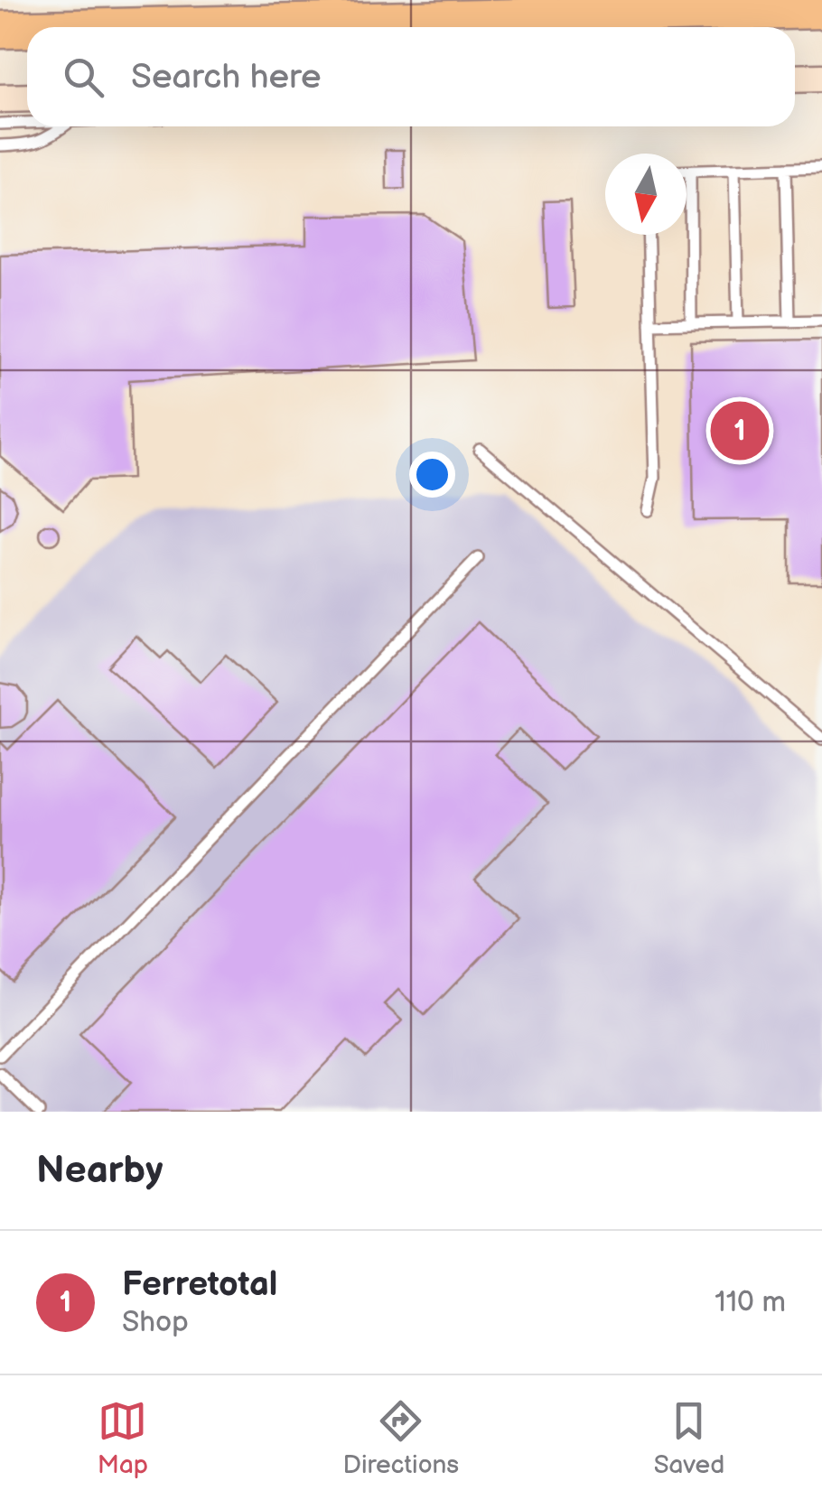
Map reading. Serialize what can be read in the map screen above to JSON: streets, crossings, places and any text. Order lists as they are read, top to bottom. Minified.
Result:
{"north":"bottom","page":{"search":"Search here","pins":"1","heading":"Nearby","list":[{"mark":"1","name":"Ferretotal","note":"Shop","value":"110 m"}],"nav":["Map","Directions","Saved"]}}
